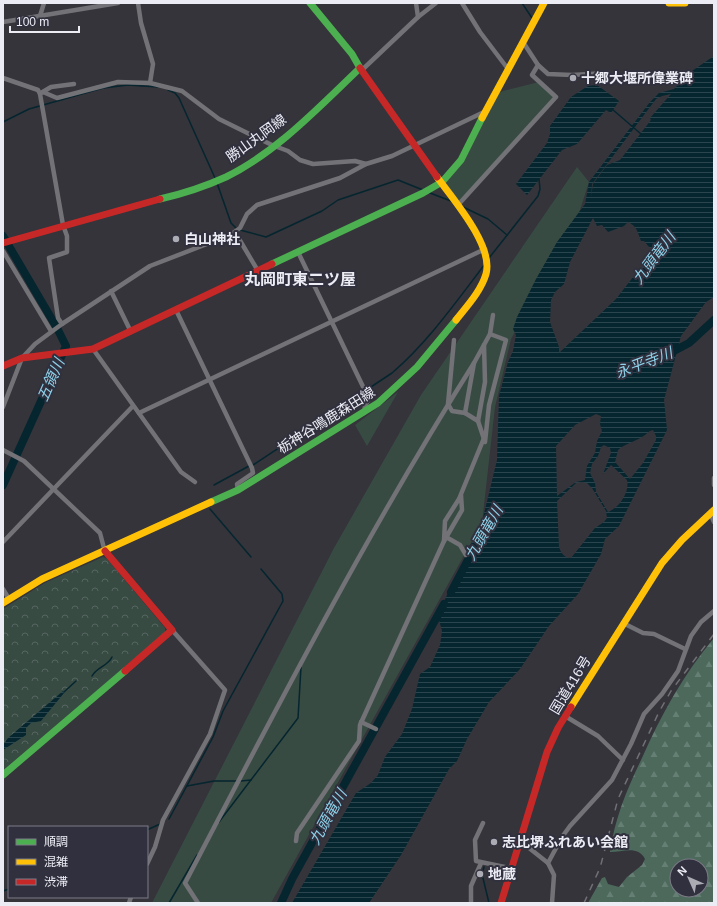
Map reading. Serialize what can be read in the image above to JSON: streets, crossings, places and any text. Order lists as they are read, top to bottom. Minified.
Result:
{"streets":{"main road":["勝山丸岡線","栃神谷鳴鹿森田線","国道416号"]},"crossings":[["勝山丸岡線","栃神谷鳴鹿森田線"]],"districts":["丸岡町東二ツ屋"],"water":["九頭竜川","永平寺川","五領川"],"places":["十郷大堰所偉業碑","白山神社","志比堺ふれあい会館","地蔵"],"legend":["順調","混雑","渋滞"],"scale_bar":"100 m","north":"top left"}
